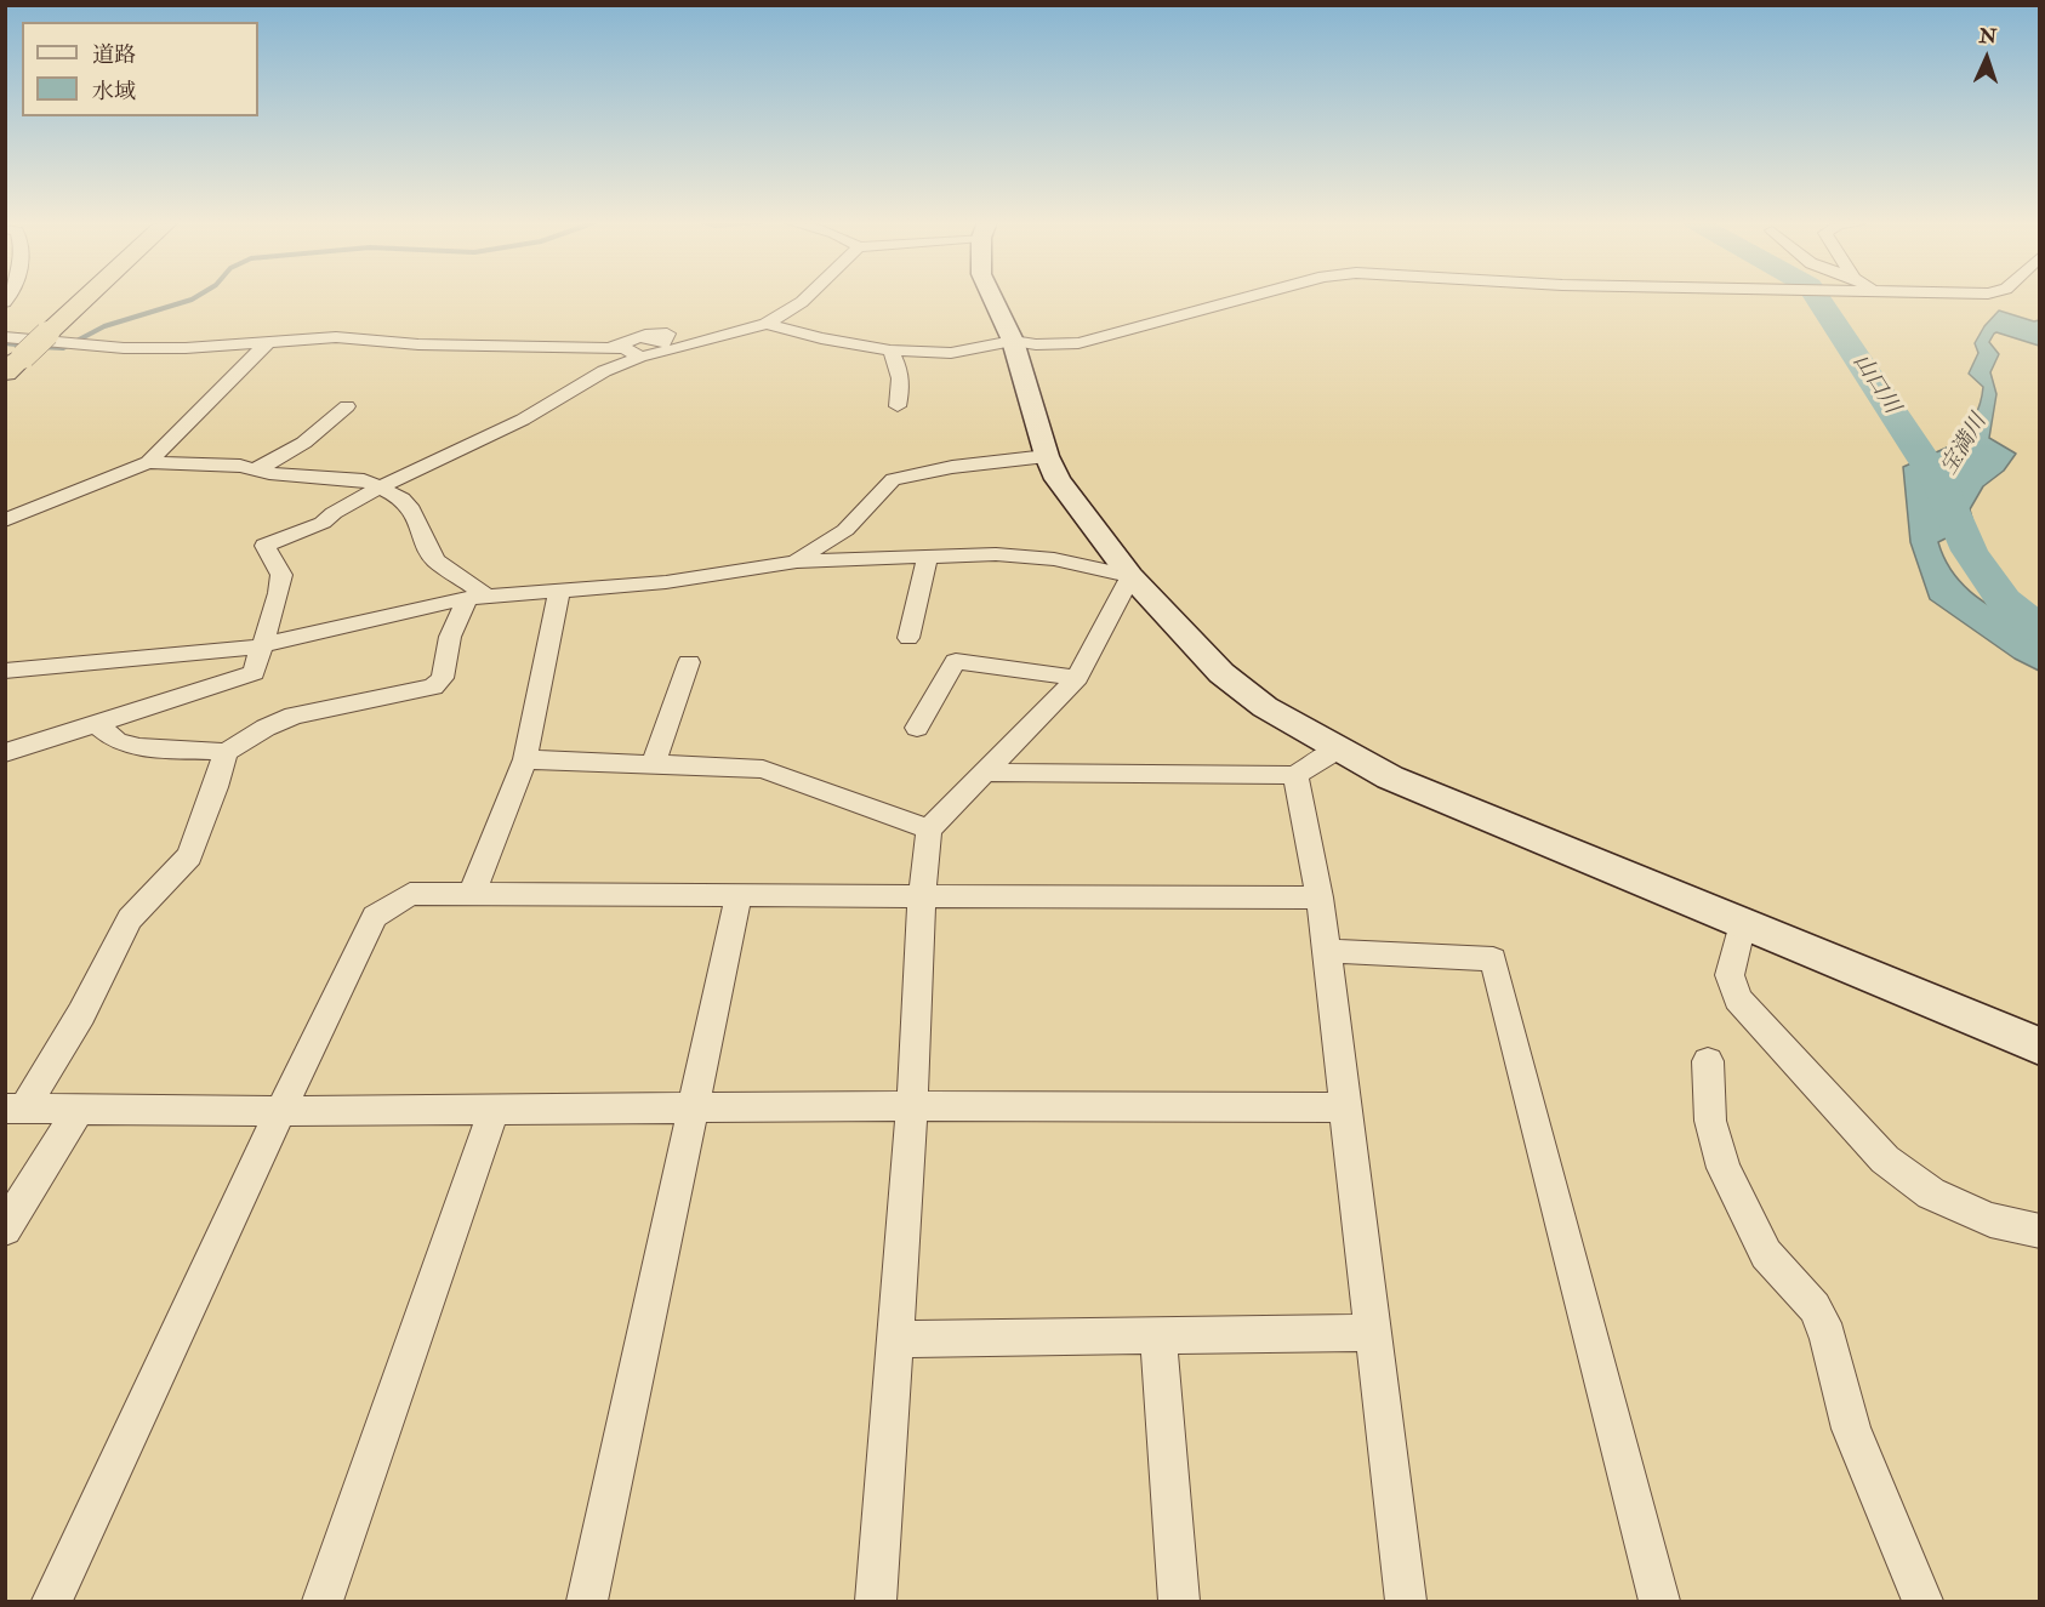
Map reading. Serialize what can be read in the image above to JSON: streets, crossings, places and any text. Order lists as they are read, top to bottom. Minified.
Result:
{"water":["山口川","宝満川"],"legend":["道路","水域"],"north":"top"}
